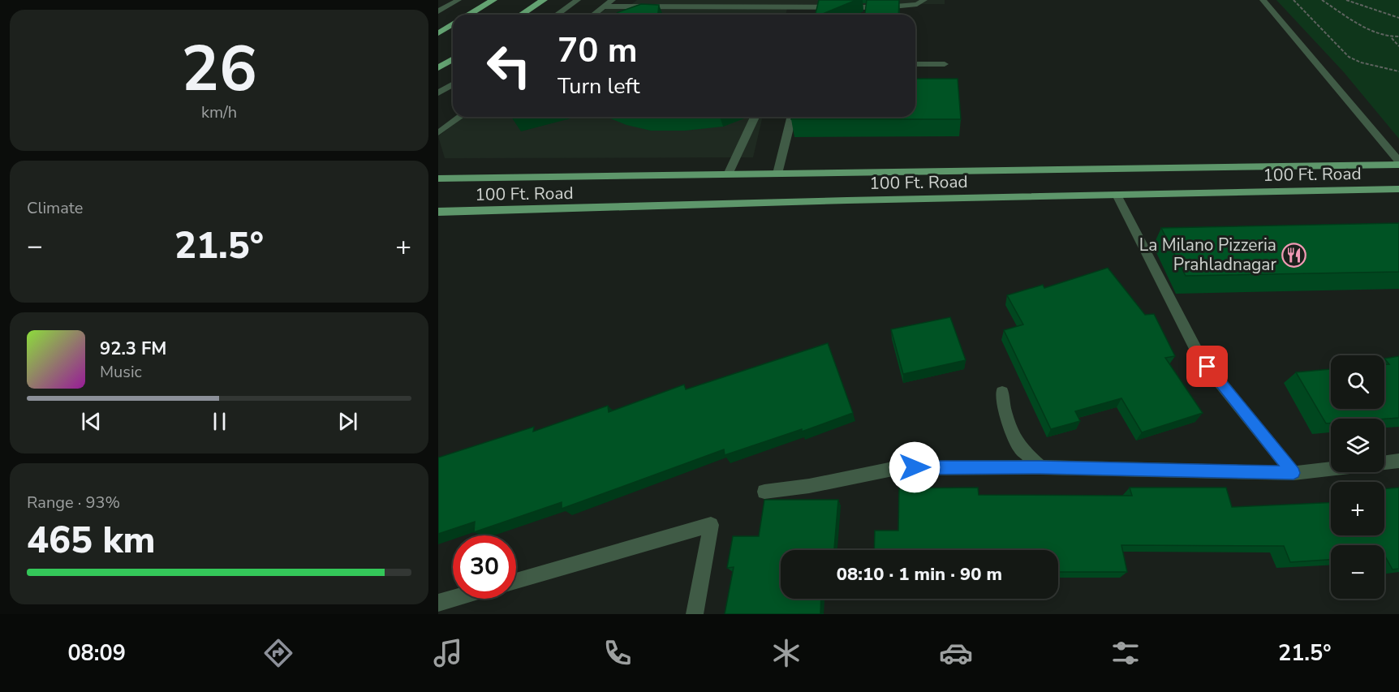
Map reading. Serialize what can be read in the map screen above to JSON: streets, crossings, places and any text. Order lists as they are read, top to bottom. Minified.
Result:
{"streets":{"main road":["100 Ft. Road"]},"places":{"restaurant":["La Milano Pizzeria Prahladnagar"]},"page":{"tile":[["26","km/h"],"Climate",["Range · 93%","465 km"]],"turn":["70 m","Turn left"],"heat":["−","21.5°","+"],"song":["92.3 FM","Music"],"map_buttons":["+","−"],"limit":"30","trip":"08:10 · 1 min · 90 m","tabs":["08:09","21.5°"]}}
